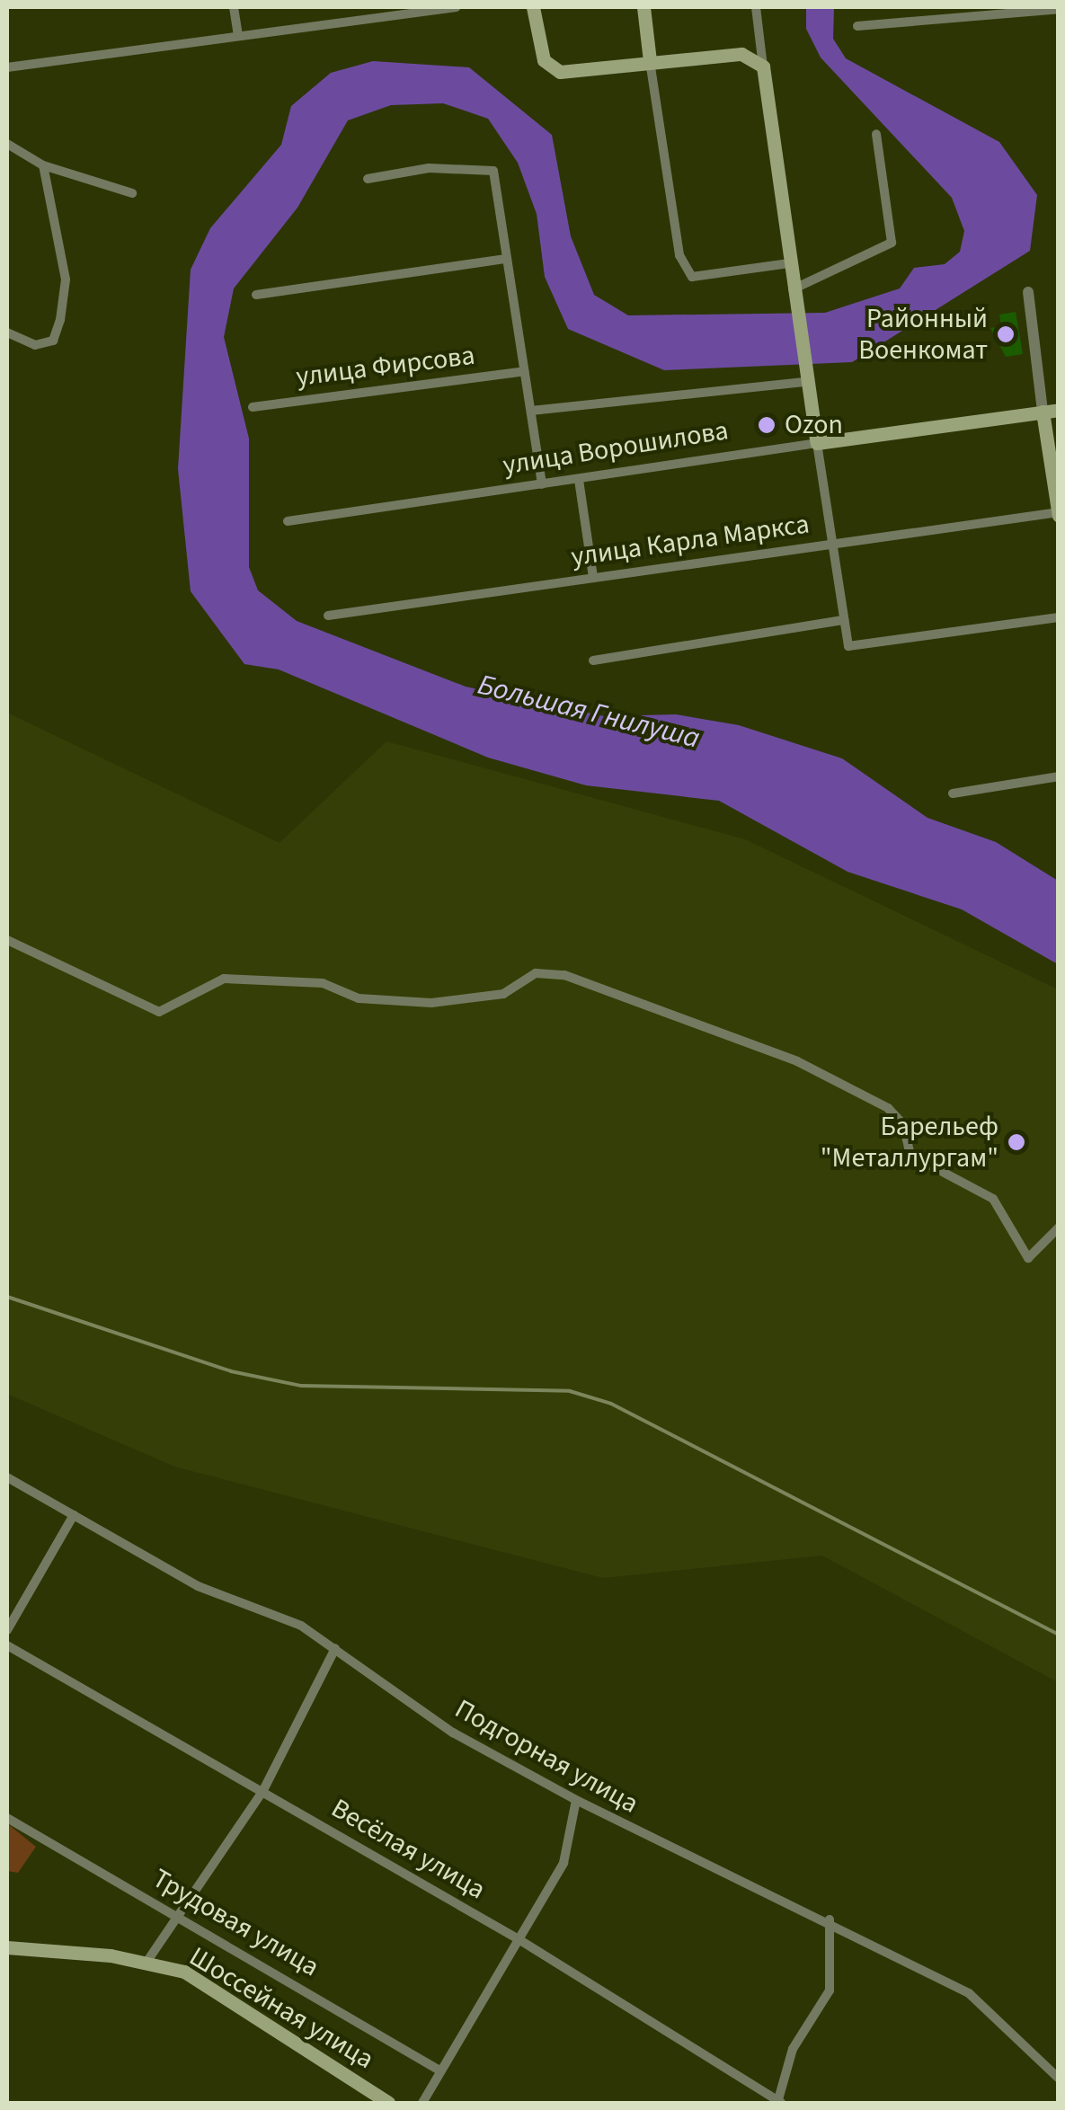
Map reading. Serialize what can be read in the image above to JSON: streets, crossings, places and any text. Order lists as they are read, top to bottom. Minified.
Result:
{"streets":{"main road":["улица Ворошилова","Шоссейная улица"],"street":["улица Фирсова","улица Карла Маркса","Подгорная улица","Весёлая улица","Трудовая улица"]},"water":["Большая Гнилуша"],"places":["Районный Военкомат","Ozon","Барельеф \"Металлургам\""]}
